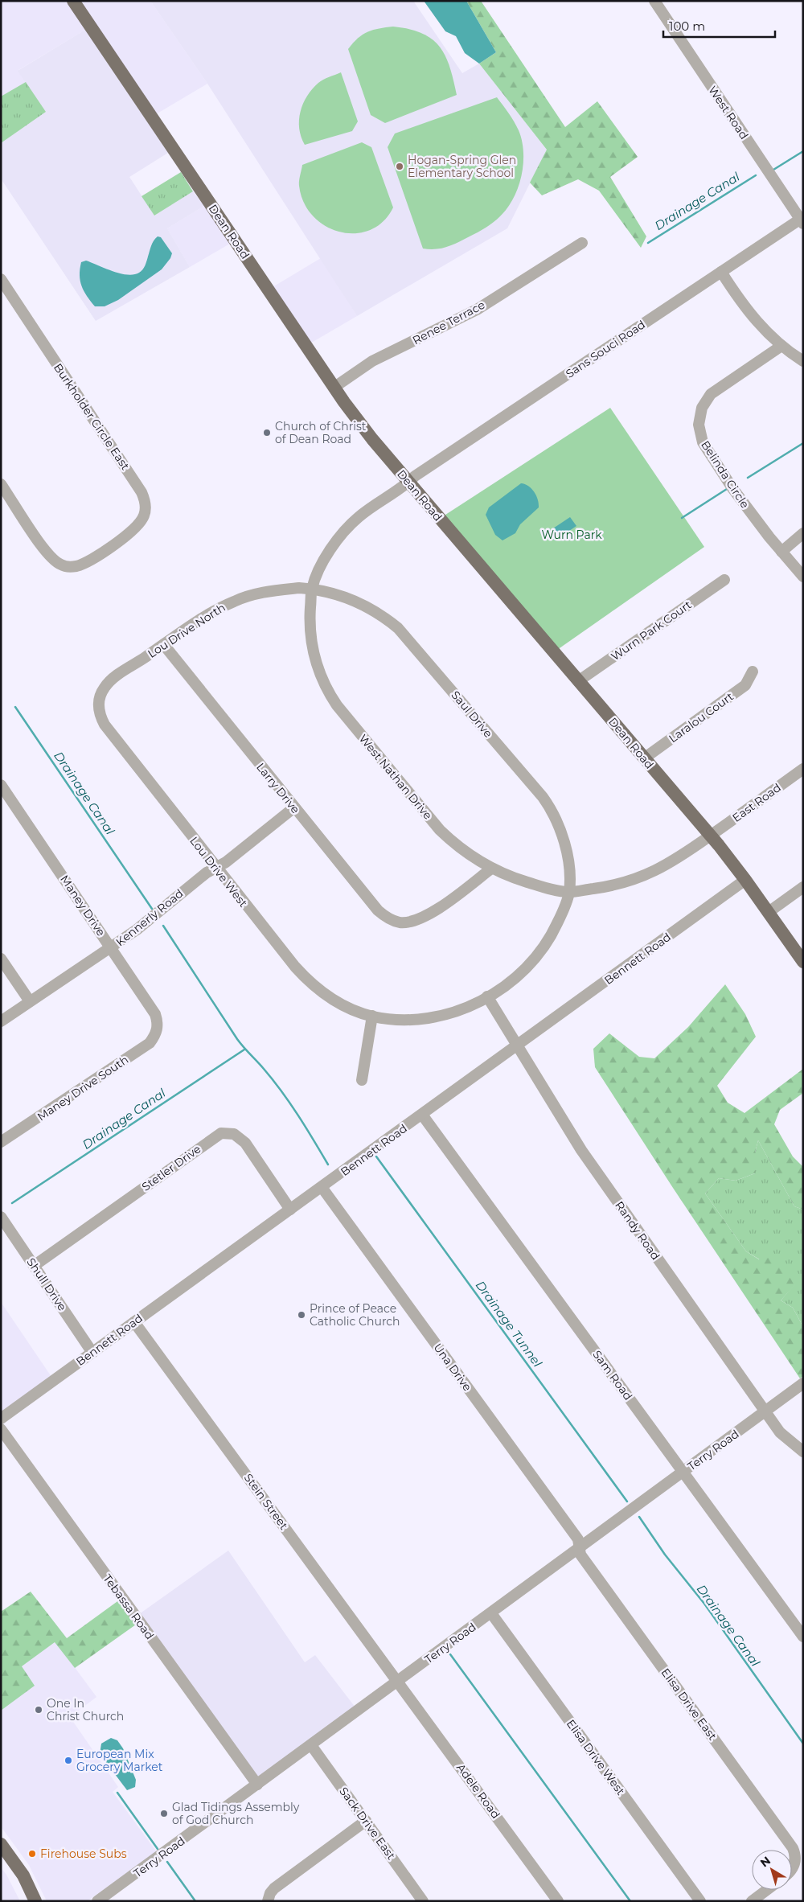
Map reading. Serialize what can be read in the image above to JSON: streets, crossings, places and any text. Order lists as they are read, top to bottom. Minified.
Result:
{"streets":{"main road":["Dean Road"],"street":["West Road","Renee Terrace","Sans Souci Road","Burkholder Circle East","Belinda Circle","Lou Drive North","Wurn Park Court","Saul Drive","Laralou Court","West Nathan Drive","Larry Drive","East Road","Lou Drive West","Maney Drive","Kennerly Road","Bennett Road","Maney Drive South","Stetler Drive","Randy Road","Shull Drive","Una Drive","Sam Road","Terry Road","Stein Street","Tebassa Road","Elisa Drive East","Elisa Drive West","Adele Road","Sack Drive East"]},"crossings":[["West Road","Sans Souci Road"],["Dean Road","Renee Terrace"],["Dean Road","Sans Souci Road"],["Dean Road","Wurn Park Court"],["Dean Road","Laralou Court"],["Dean Road","East Road"],["Dean Road","Bennett Road"],["Sans Souci Road","Lou Drive North"],["Sans Souci Road","Saul Drive"],["Sans Souci Road","West Nathan Drive"],["Lou Drive North","Saul Drive"],["Lou Drive North","West Nathan Drive"],["Lou Drive North","Larry Drive"],["Lou Drive North","Lou Drive West"],["Saul Drive","West Nathan Drive"],["Saul Drive","East Road"],["Saul Drive","Lou Drive West"],["West Nathan Drive","Larry Drive"],["West Nathan Drive","East Road"],["West Nathan Drive","Lou Drive West"],["Larry Drive","Kennerly Road"],["East Road","Lou Drive West"],["Lou Drive West","Kennerly Road"],["Lou Drive West","Randy Road"],["Maney Drive","Kennerly Road"],["Maney Drive","Maney Drive South"],["Bennett Road","Stetler Drive"],["Bennett Road","Randy Road"],["Bennett Road","Shull Drive"],["Bennett Road","Una Drive"],["Bennett Road","Sam Road"],["Bennett Road","Stein Street"],["Stetler Drive","Shull Drive"],["Randy Road","Terry Road"],["Una Drive","Terry Road"],["Una Drive","Elisa Drive East"],["Sam Road","Terry Road"],["Terry Road","Stein Street"],["Terry Road","Tebassa Road"],["Terry Road","Elisa Drive East"],["Terry Road","Elisa Drive West"],["Terry Road","Adele Road"],["Terry Road","Sack Drive East"],["Stein Street","Adele Road"]],"water":["Drainage Canal","Drainage Tunnel"],"parks":["Wurn Park"],"places":["Hogan-Spring Glen Elementary School","Church of Christ of Dean Road","Prince of Peace Catholic Church","One In Christ Church","European Mix Grocery Market","Glad Tidings Assembly of God Church","Firehouse Subs"],"scale_bar":"100 m","north":"top left"}
